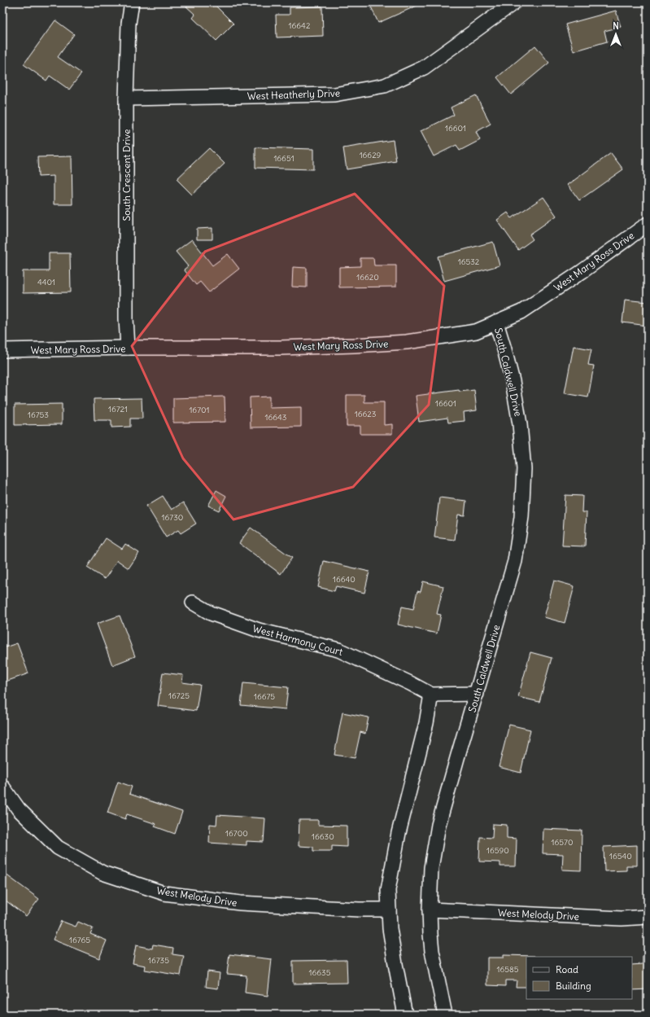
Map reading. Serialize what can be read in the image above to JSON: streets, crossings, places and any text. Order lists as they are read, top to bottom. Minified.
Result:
{"streets":{"street":["West Heatherly Drive","South Crescent Drive","West Mary Ross Drive","South Caldwell Drive","West Harmony Court","West Melody Drive"]},"crossings":[["West Heatherly Drive","South Crescent Drive"],["South Crescent Drive","West Mary Ross Drive"],["West Mary Ross Drive","South Caldwell Drive"],["South Caldwell Drive","West Harmony Court"],["South Caldwell Drive","West Melody Drive"]],"house_numbers":["16642","16601","16629","16651","16532","16620","4401","16601","16721","16701","16623","16753","16643","16730","16640","16725","16675","16700","16630","16570","16590","16540","16765","16735","16585","16635"],"legend":["Road","Building"],"north":"top"}
